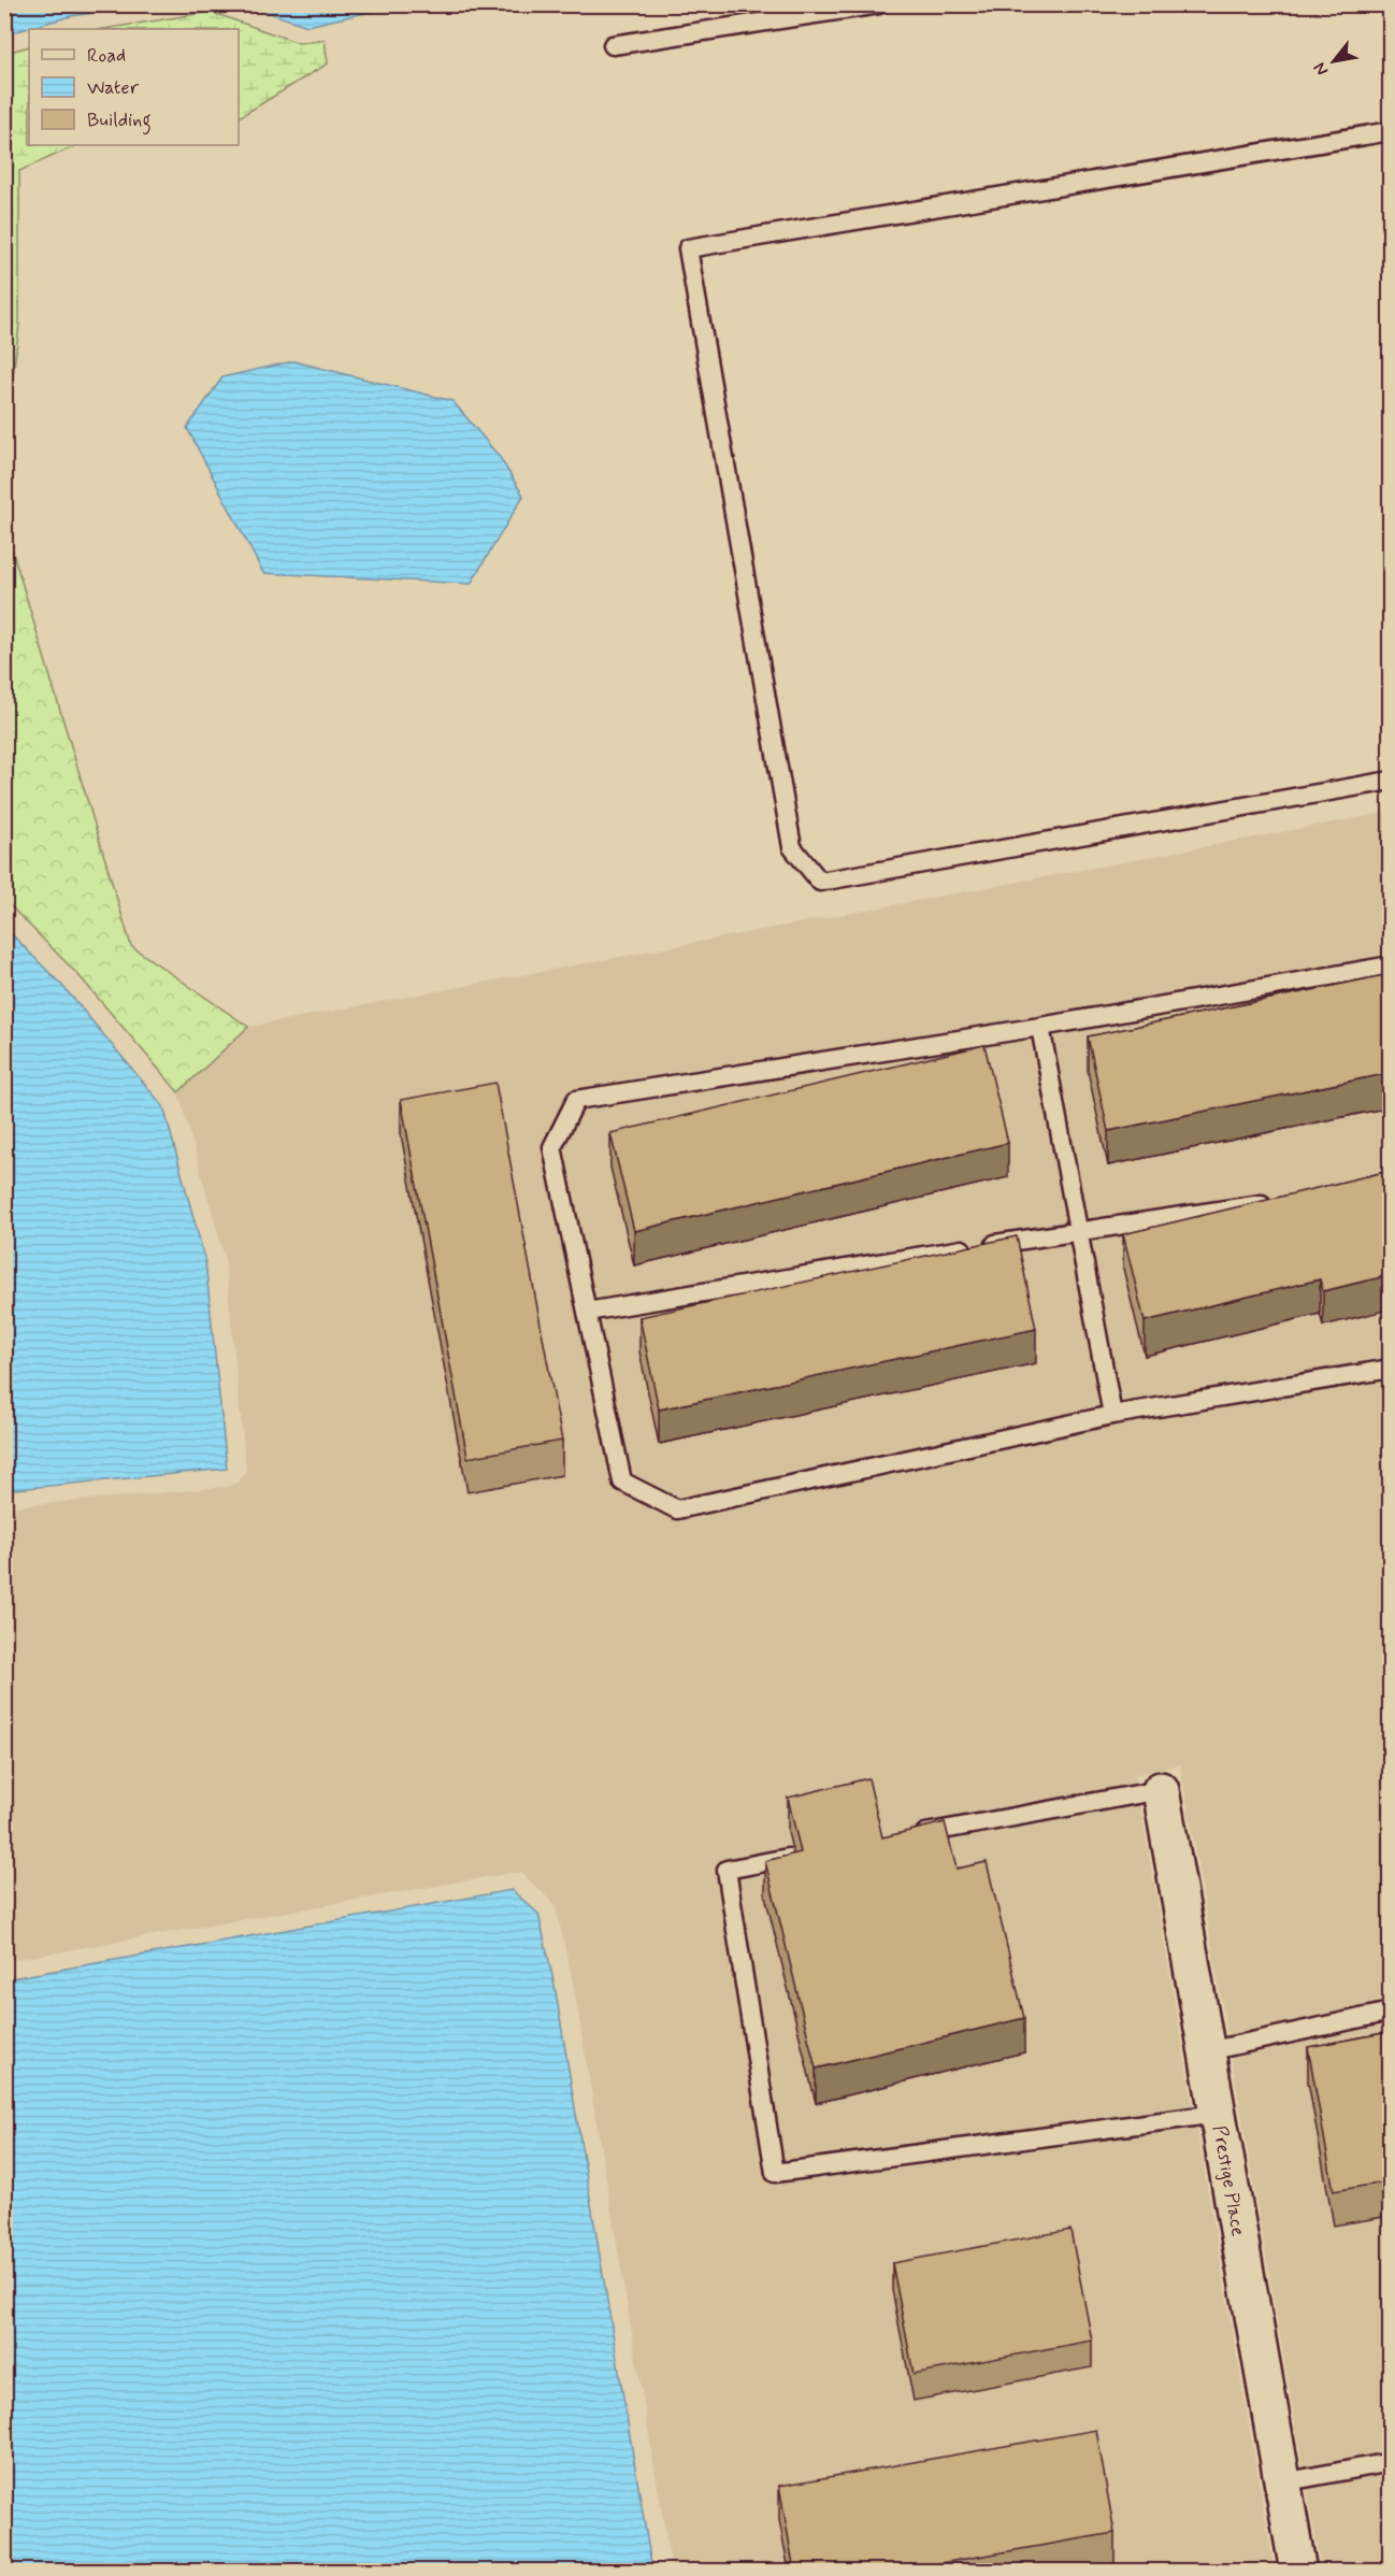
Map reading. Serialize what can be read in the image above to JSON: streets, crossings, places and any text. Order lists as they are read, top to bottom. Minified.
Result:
{"streets":{"street":["Prestige Place"]},"legend":["Road","Water","Building"],"north":"bottom left"}
